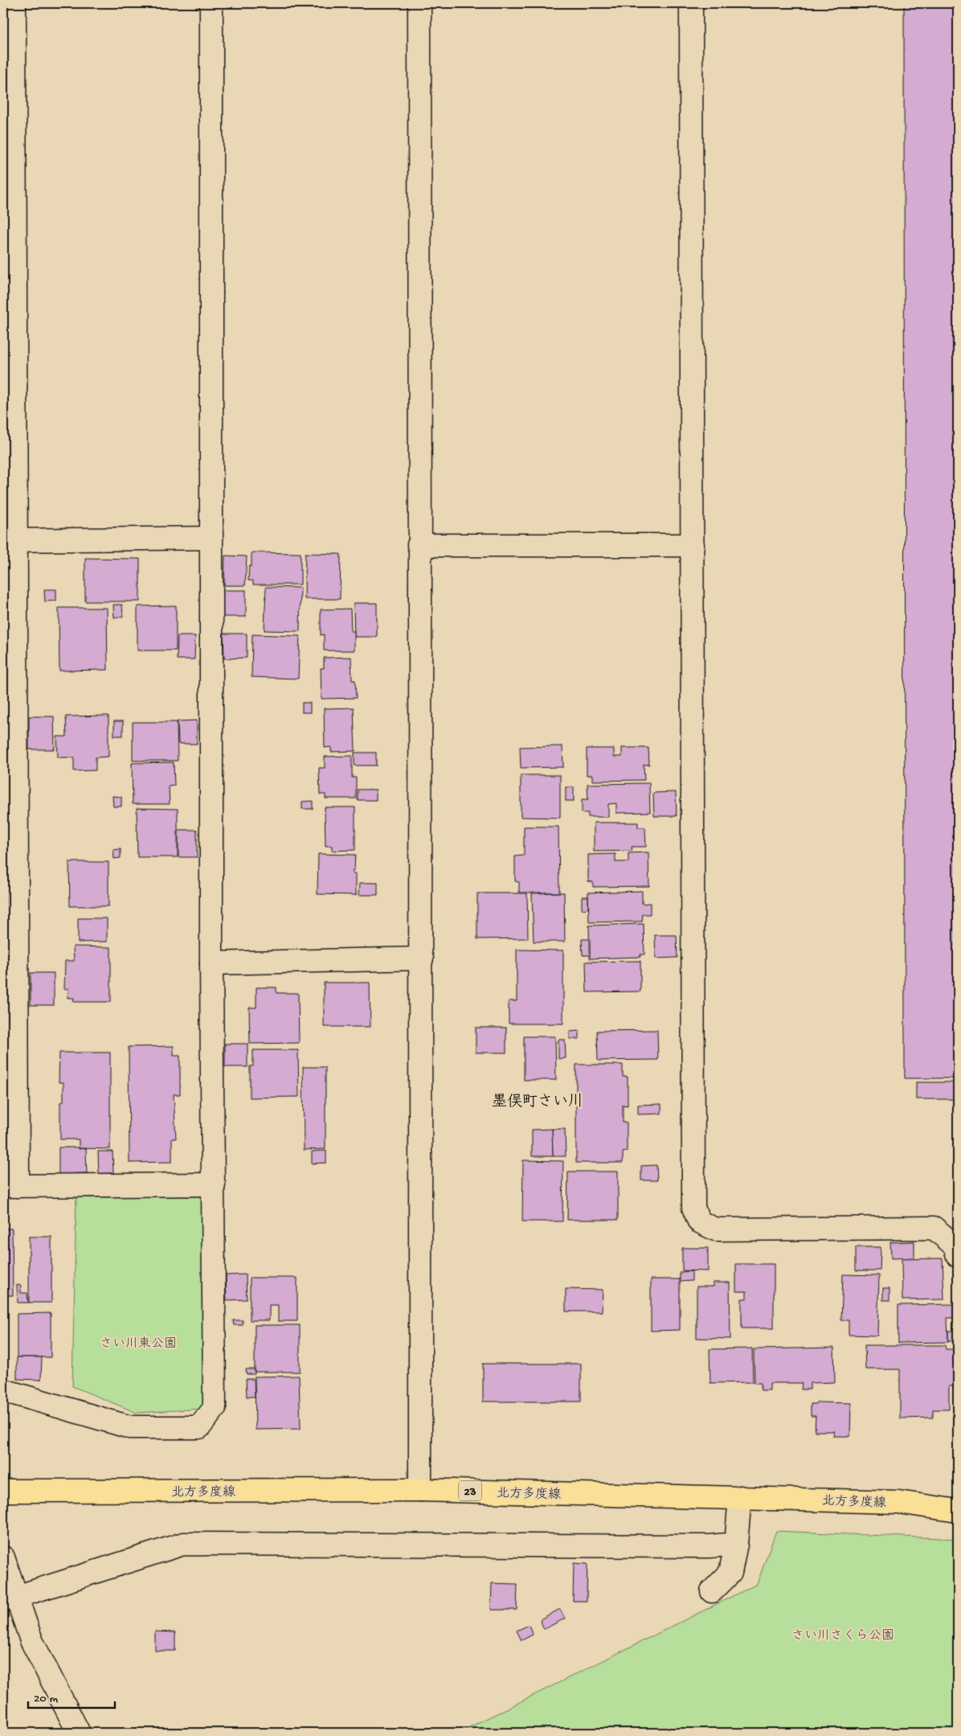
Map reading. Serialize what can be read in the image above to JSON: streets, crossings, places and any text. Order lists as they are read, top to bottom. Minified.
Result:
{"streets":{"main road":["北方多度線","23"]},"districts":["墨俣町さい川"],"parks":["さい川東公園","さい川さくら公園"],"scale_bar":"20 m"}
